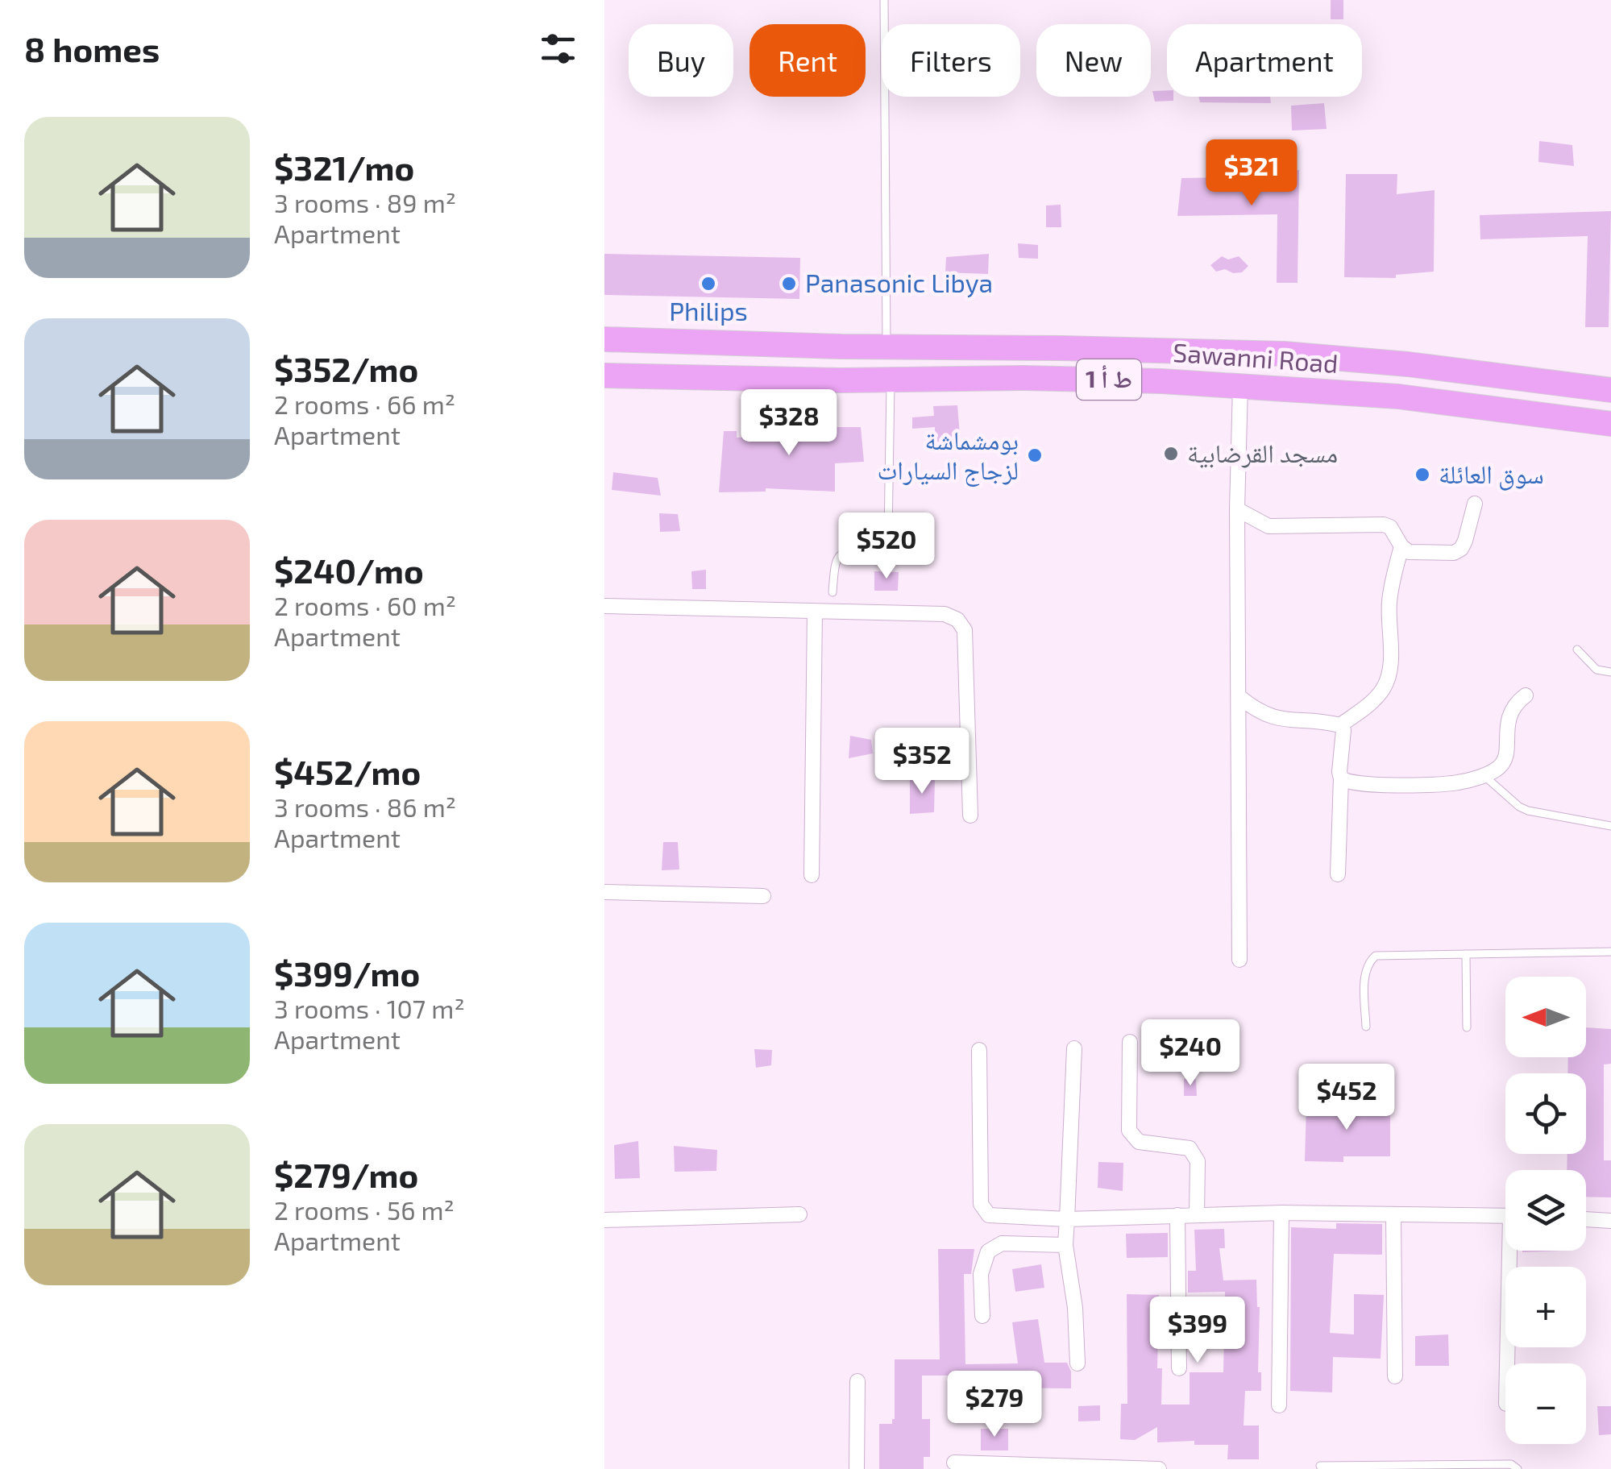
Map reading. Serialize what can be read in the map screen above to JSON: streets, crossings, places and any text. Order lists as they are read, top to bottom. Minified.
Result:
{"streets":{"highway":["Sawanni Road","ط أ 1"]},"places":["Philips","Panasonic Libya","مسجد القرضابية","بومشماشة لزجاج السيارات","سوق العائلة"],"north":"left","page":{"heading":"8 homes","chip":["Buy","Rent","Filters","New","Apartment"],"list":[{"name":"$321/mo","note":"3 rooms · 89 m² · Apartment"},{"name":"$352/mo","note":"2 rooms · 66 m² · Apartment"},{"name":"$240/mo","note":"2 rooms · 60 m² · Apartment"},{"name":"$452/mo","note":"3 rooms · 86 m² · Apartment"},{"name":"$399/mo","note":"3 rooms · 107 m² · Apartment"},{"name":"$279/mo","note":"2 rooms · 56 m² · Apartment"}],"price":["$321","$328","$520","$352","$240","$452","$399","$279"],"map_buttons":["+","−"]}}
